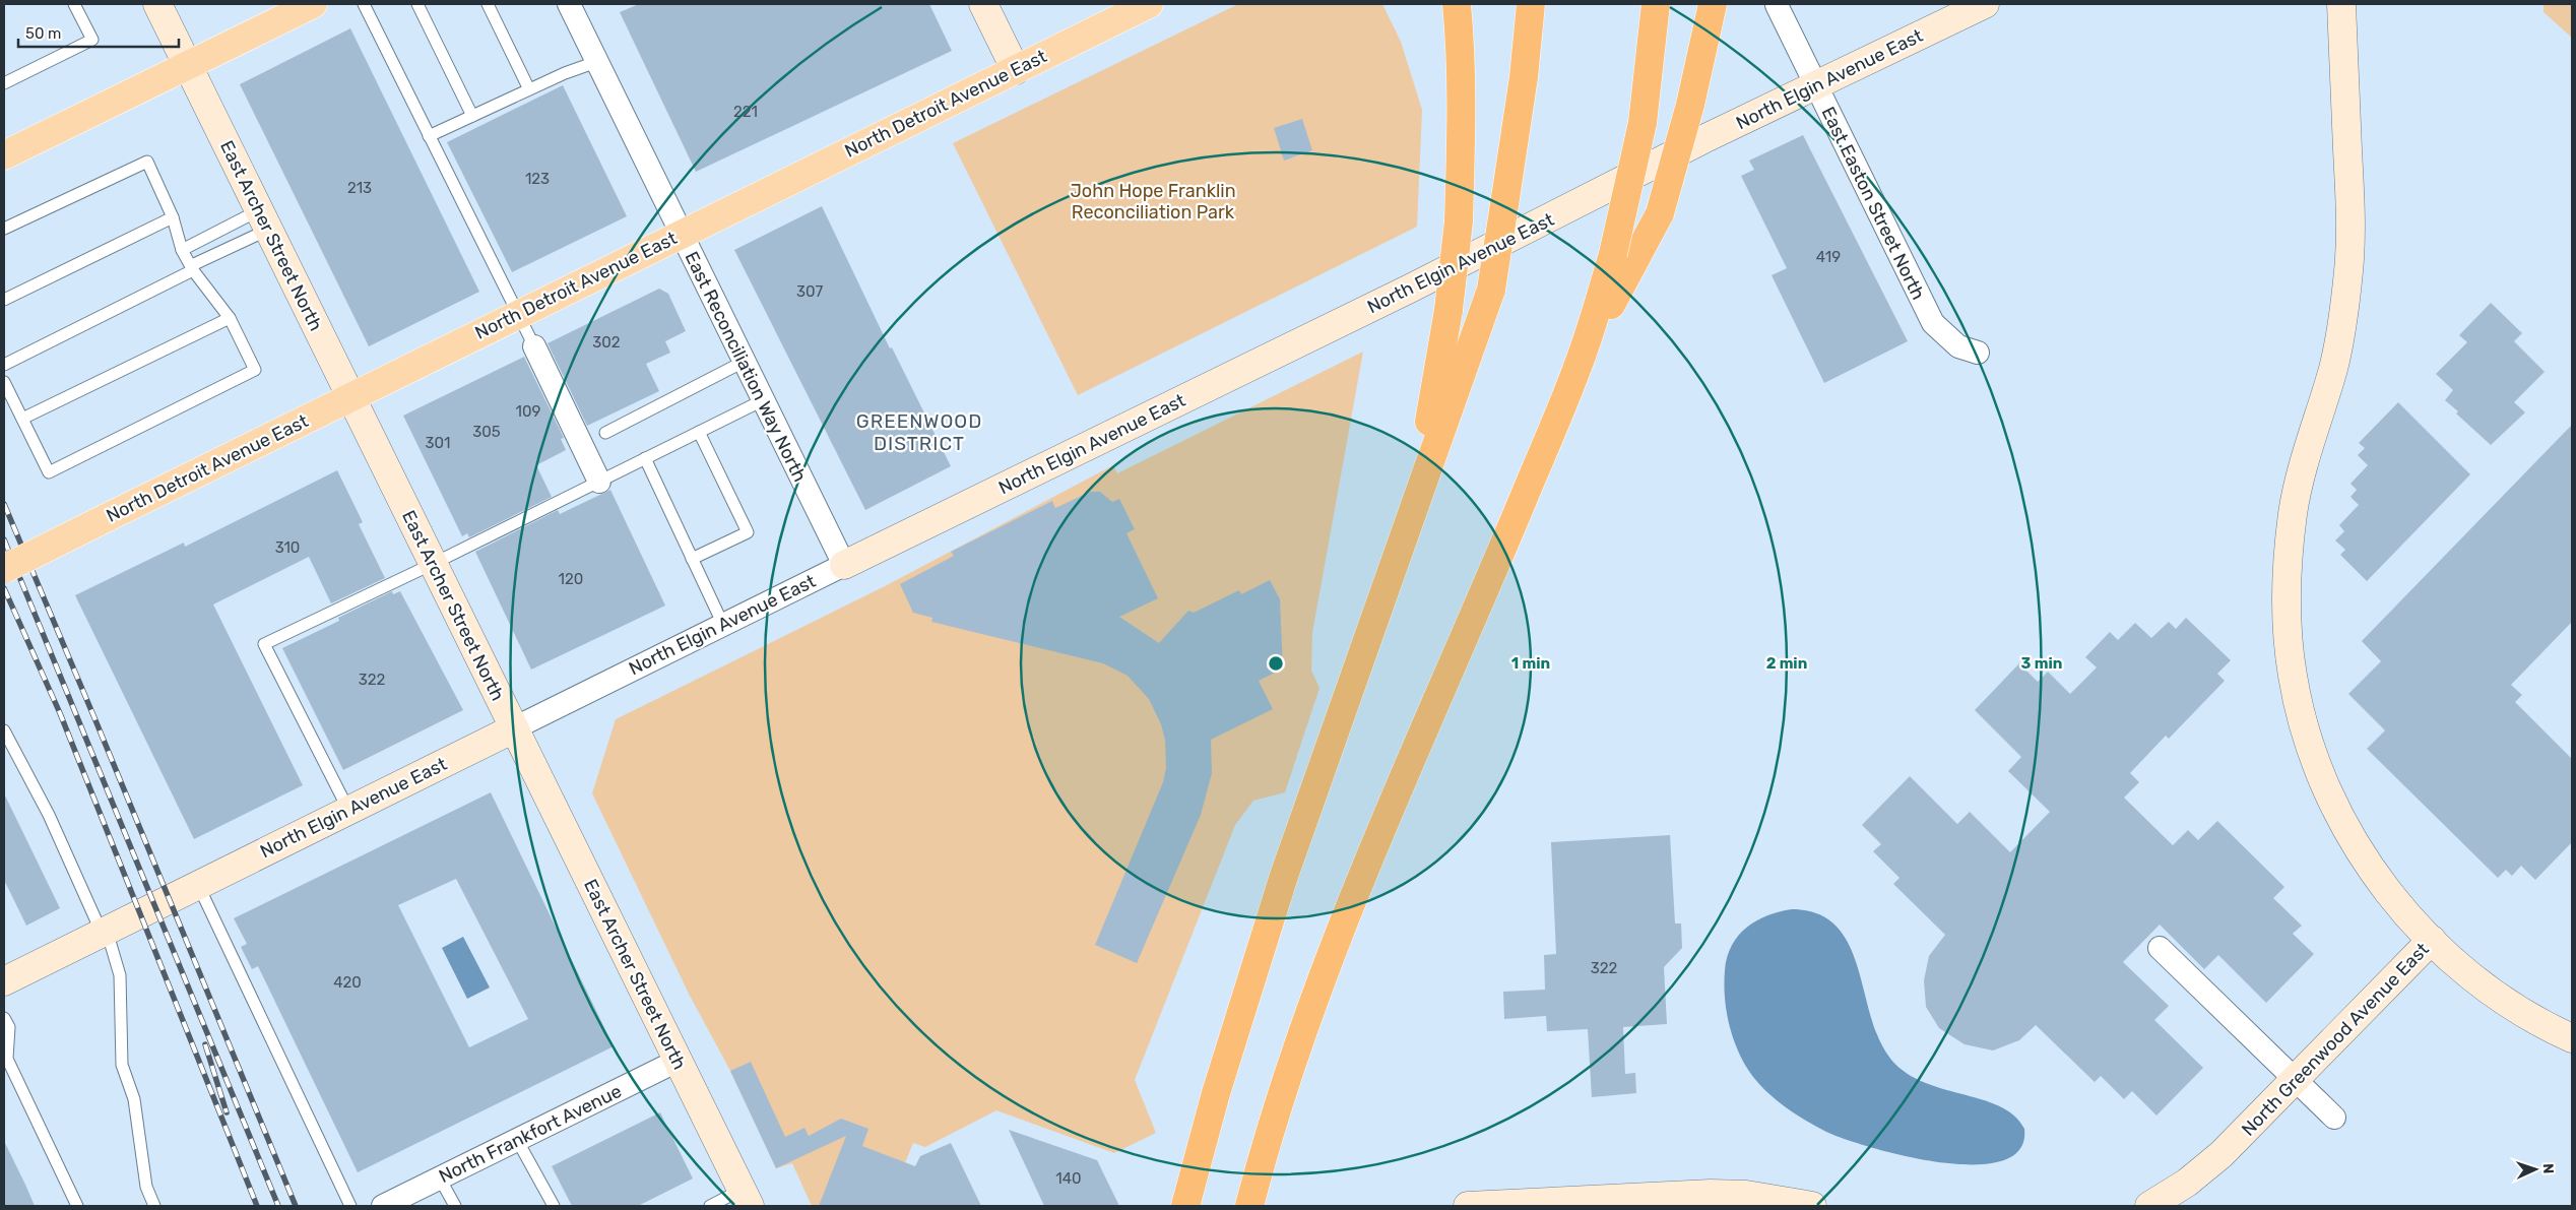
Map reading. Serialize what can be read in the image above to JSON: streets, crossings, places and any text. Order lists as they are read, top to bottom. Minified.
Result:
{"streets":{"main road":["North Detroit Avenue East"],"street":["North Elgin Avenue East","East Easton Street North","East Archer Street North","East Reconciliation Way North","North Greenwood Avenue East","North Frankfort Avenue"]},"crossings":[["North Elgin Avenue East","East Easton Street North"],["North Elgin Avenue East","East Archer Street North"],["North Elgin Avenue East","East Reconciliation Way North"],["North Detroit Avenue East","East Archer Street North"],["North Detroit Avenue East","East Reconciliation Way North"],["East Archer Street North","North Frankfort Avenue"]],"districts":["GREENWOOD DISTRICT"],"parks":["John Hope Franklin Reconciliation Park"],"house_numbers":["221","123","213","419","307","302","109","305","301","310","120","322","322","420","140"],"scale_bar":"50 m","north":"right","rings":["1 min","2 min","3 min"]}
